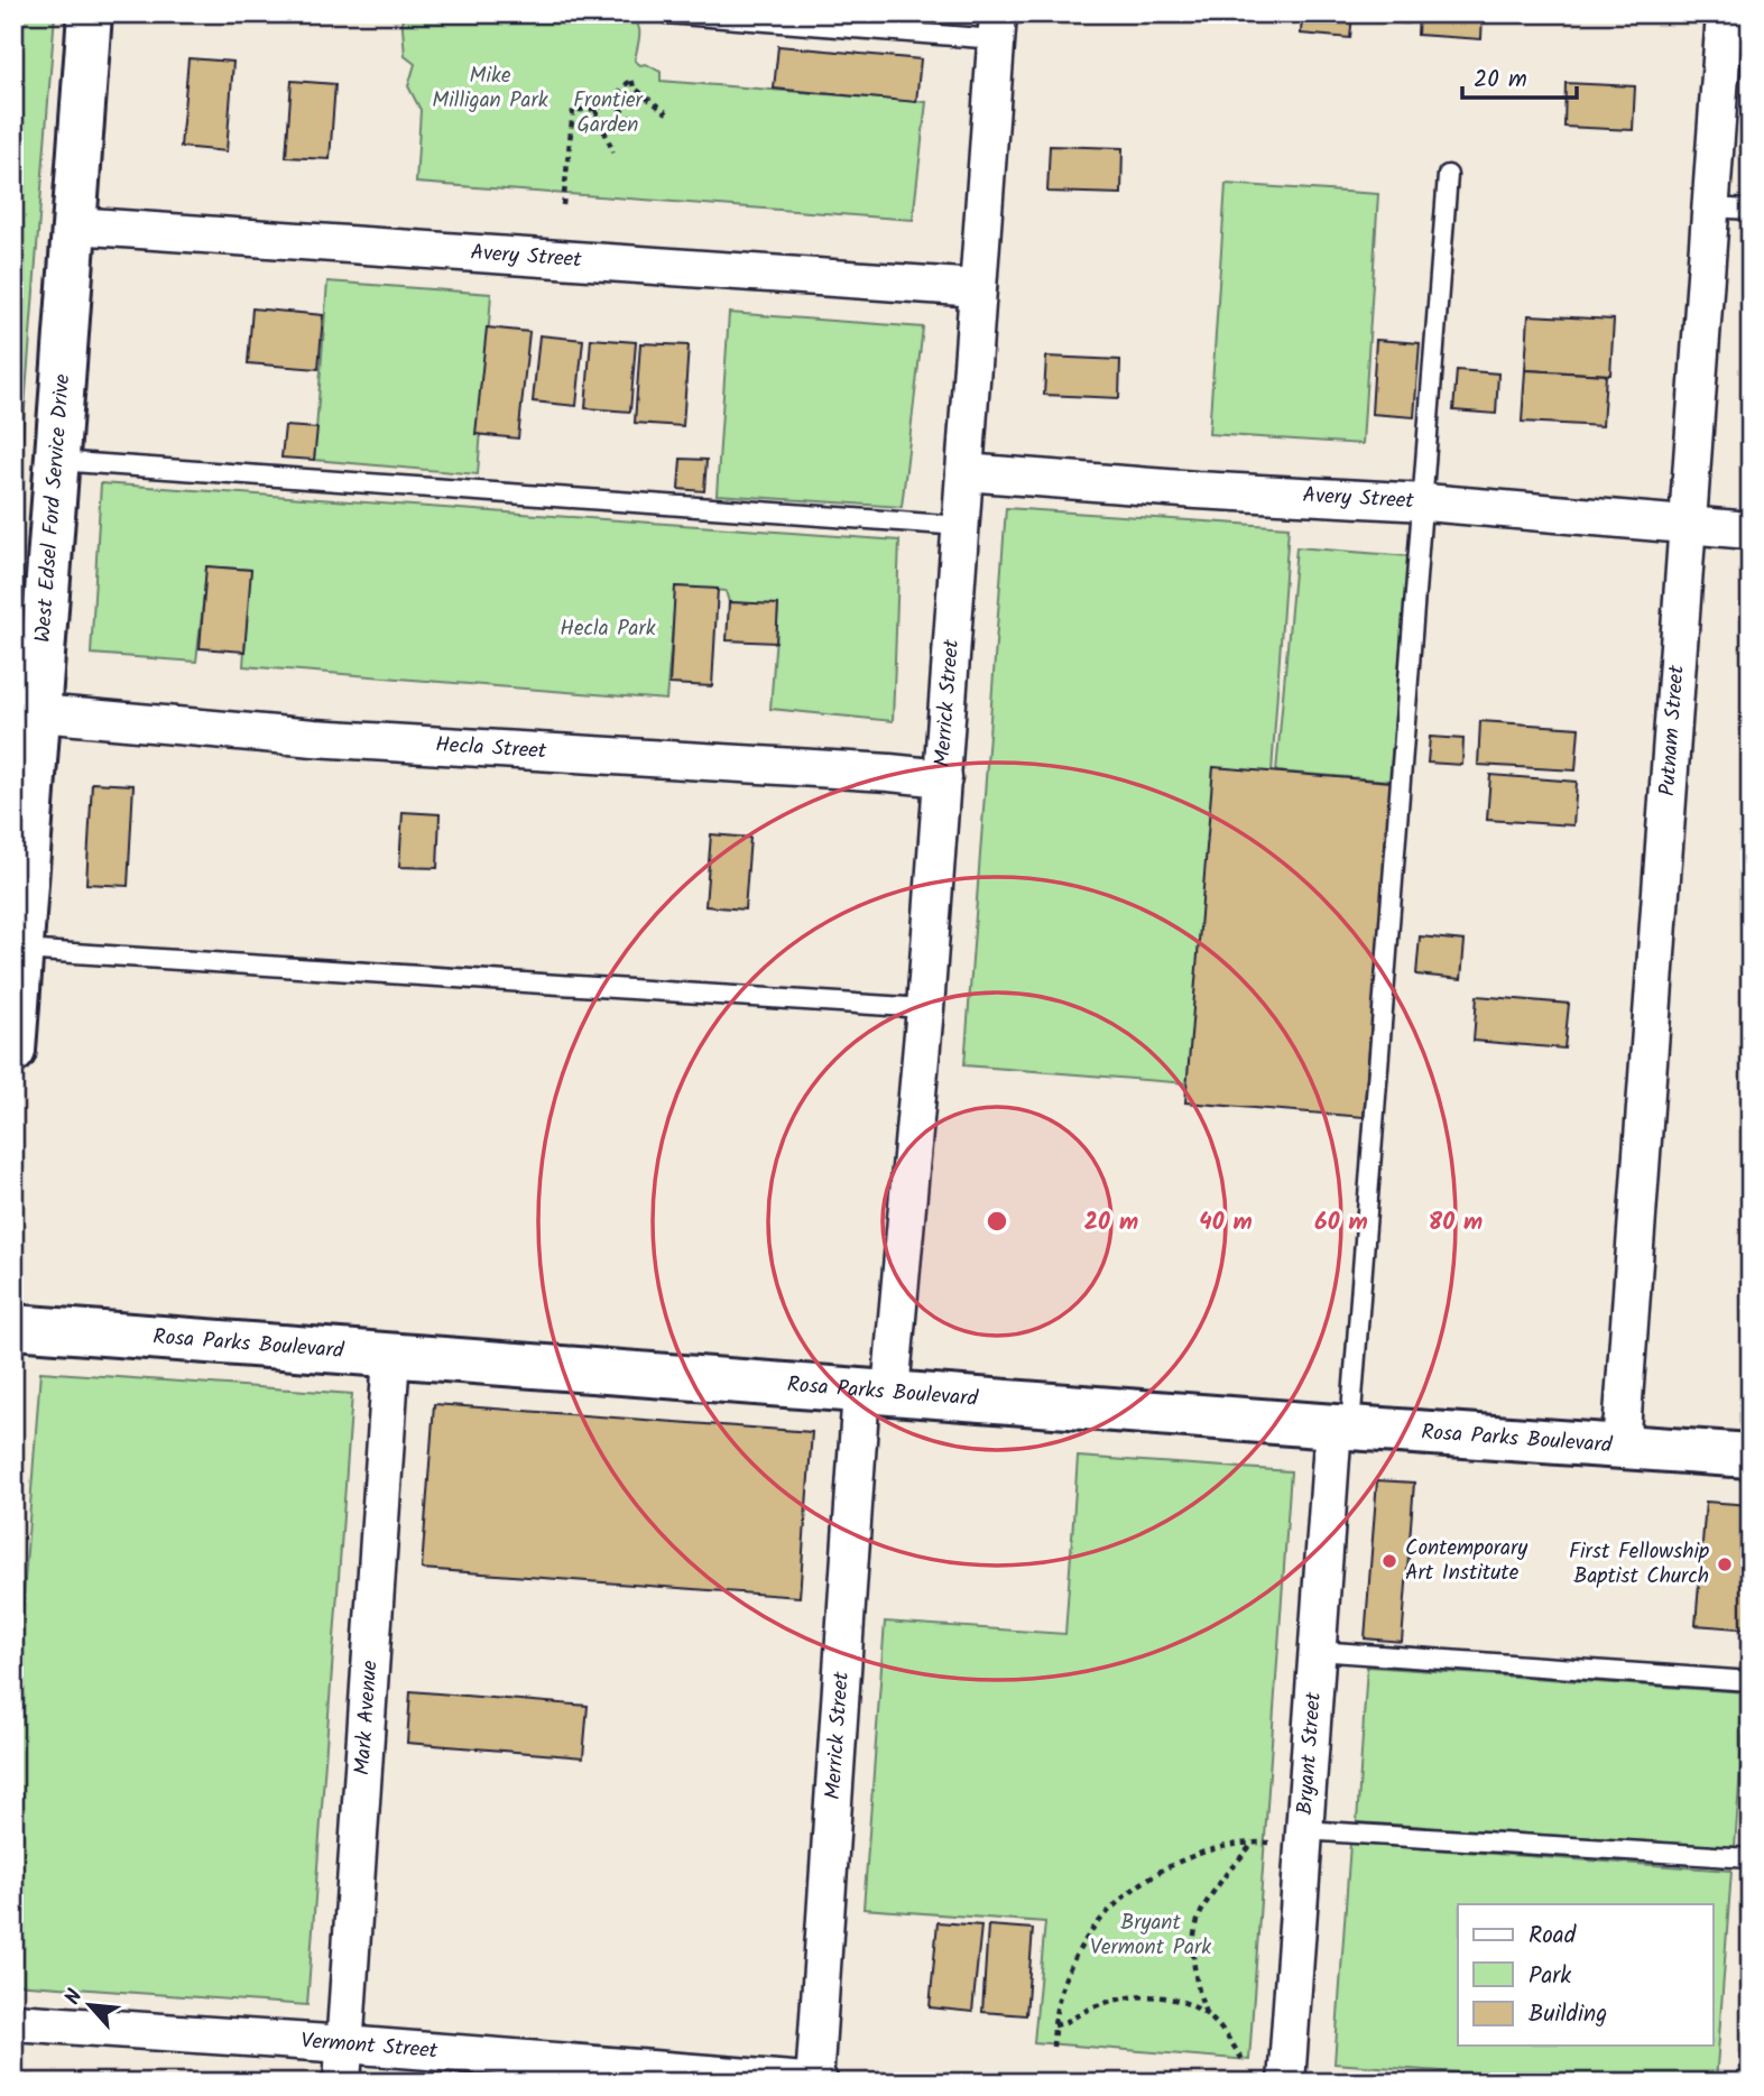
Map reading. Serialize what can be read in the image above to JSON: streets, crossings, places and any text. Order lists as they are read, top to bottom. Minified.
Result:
{"streets":{"street":["Avery Street","West Edsel Ford Service Drive","Merrick Street","Putnam Street","Hecla Street","Rosa Parks Boulevard","Mark Avenue","Bryant Street","Vermont Street"]},"crossings":[["Avery Street","West Edsel Ford Service Drive"],["Avery Street","Merrick Street"],["Avery Street","Putnam Street"],["West Edsel Ford Service Drive","Hecla Street"],["Merrick Street","Hecla Street"],["Merrick Street","Rosa Parks Boulevard"],["Merrick Street","Vermont Street"],["Putnam Street","Rosa Parks Boulevard"],["Rosa Parks Boulevard","Mark Avenue"],["Rosa Parks Boulevard","Bryant Street"],["Mark Avenue","Vermont Street"]],"parks":["Mike Milligan Park","Frontier Garden","Hecla Park","Bryant Vermont Park"],"places":["Contemporary Art Institute","First Fellowship Baptist Church"],"legend":["Road","Park","Building"],"scale_bar":"20 m","north":"top left","rings":["20 m","40 m","60 m","80 m"]}
